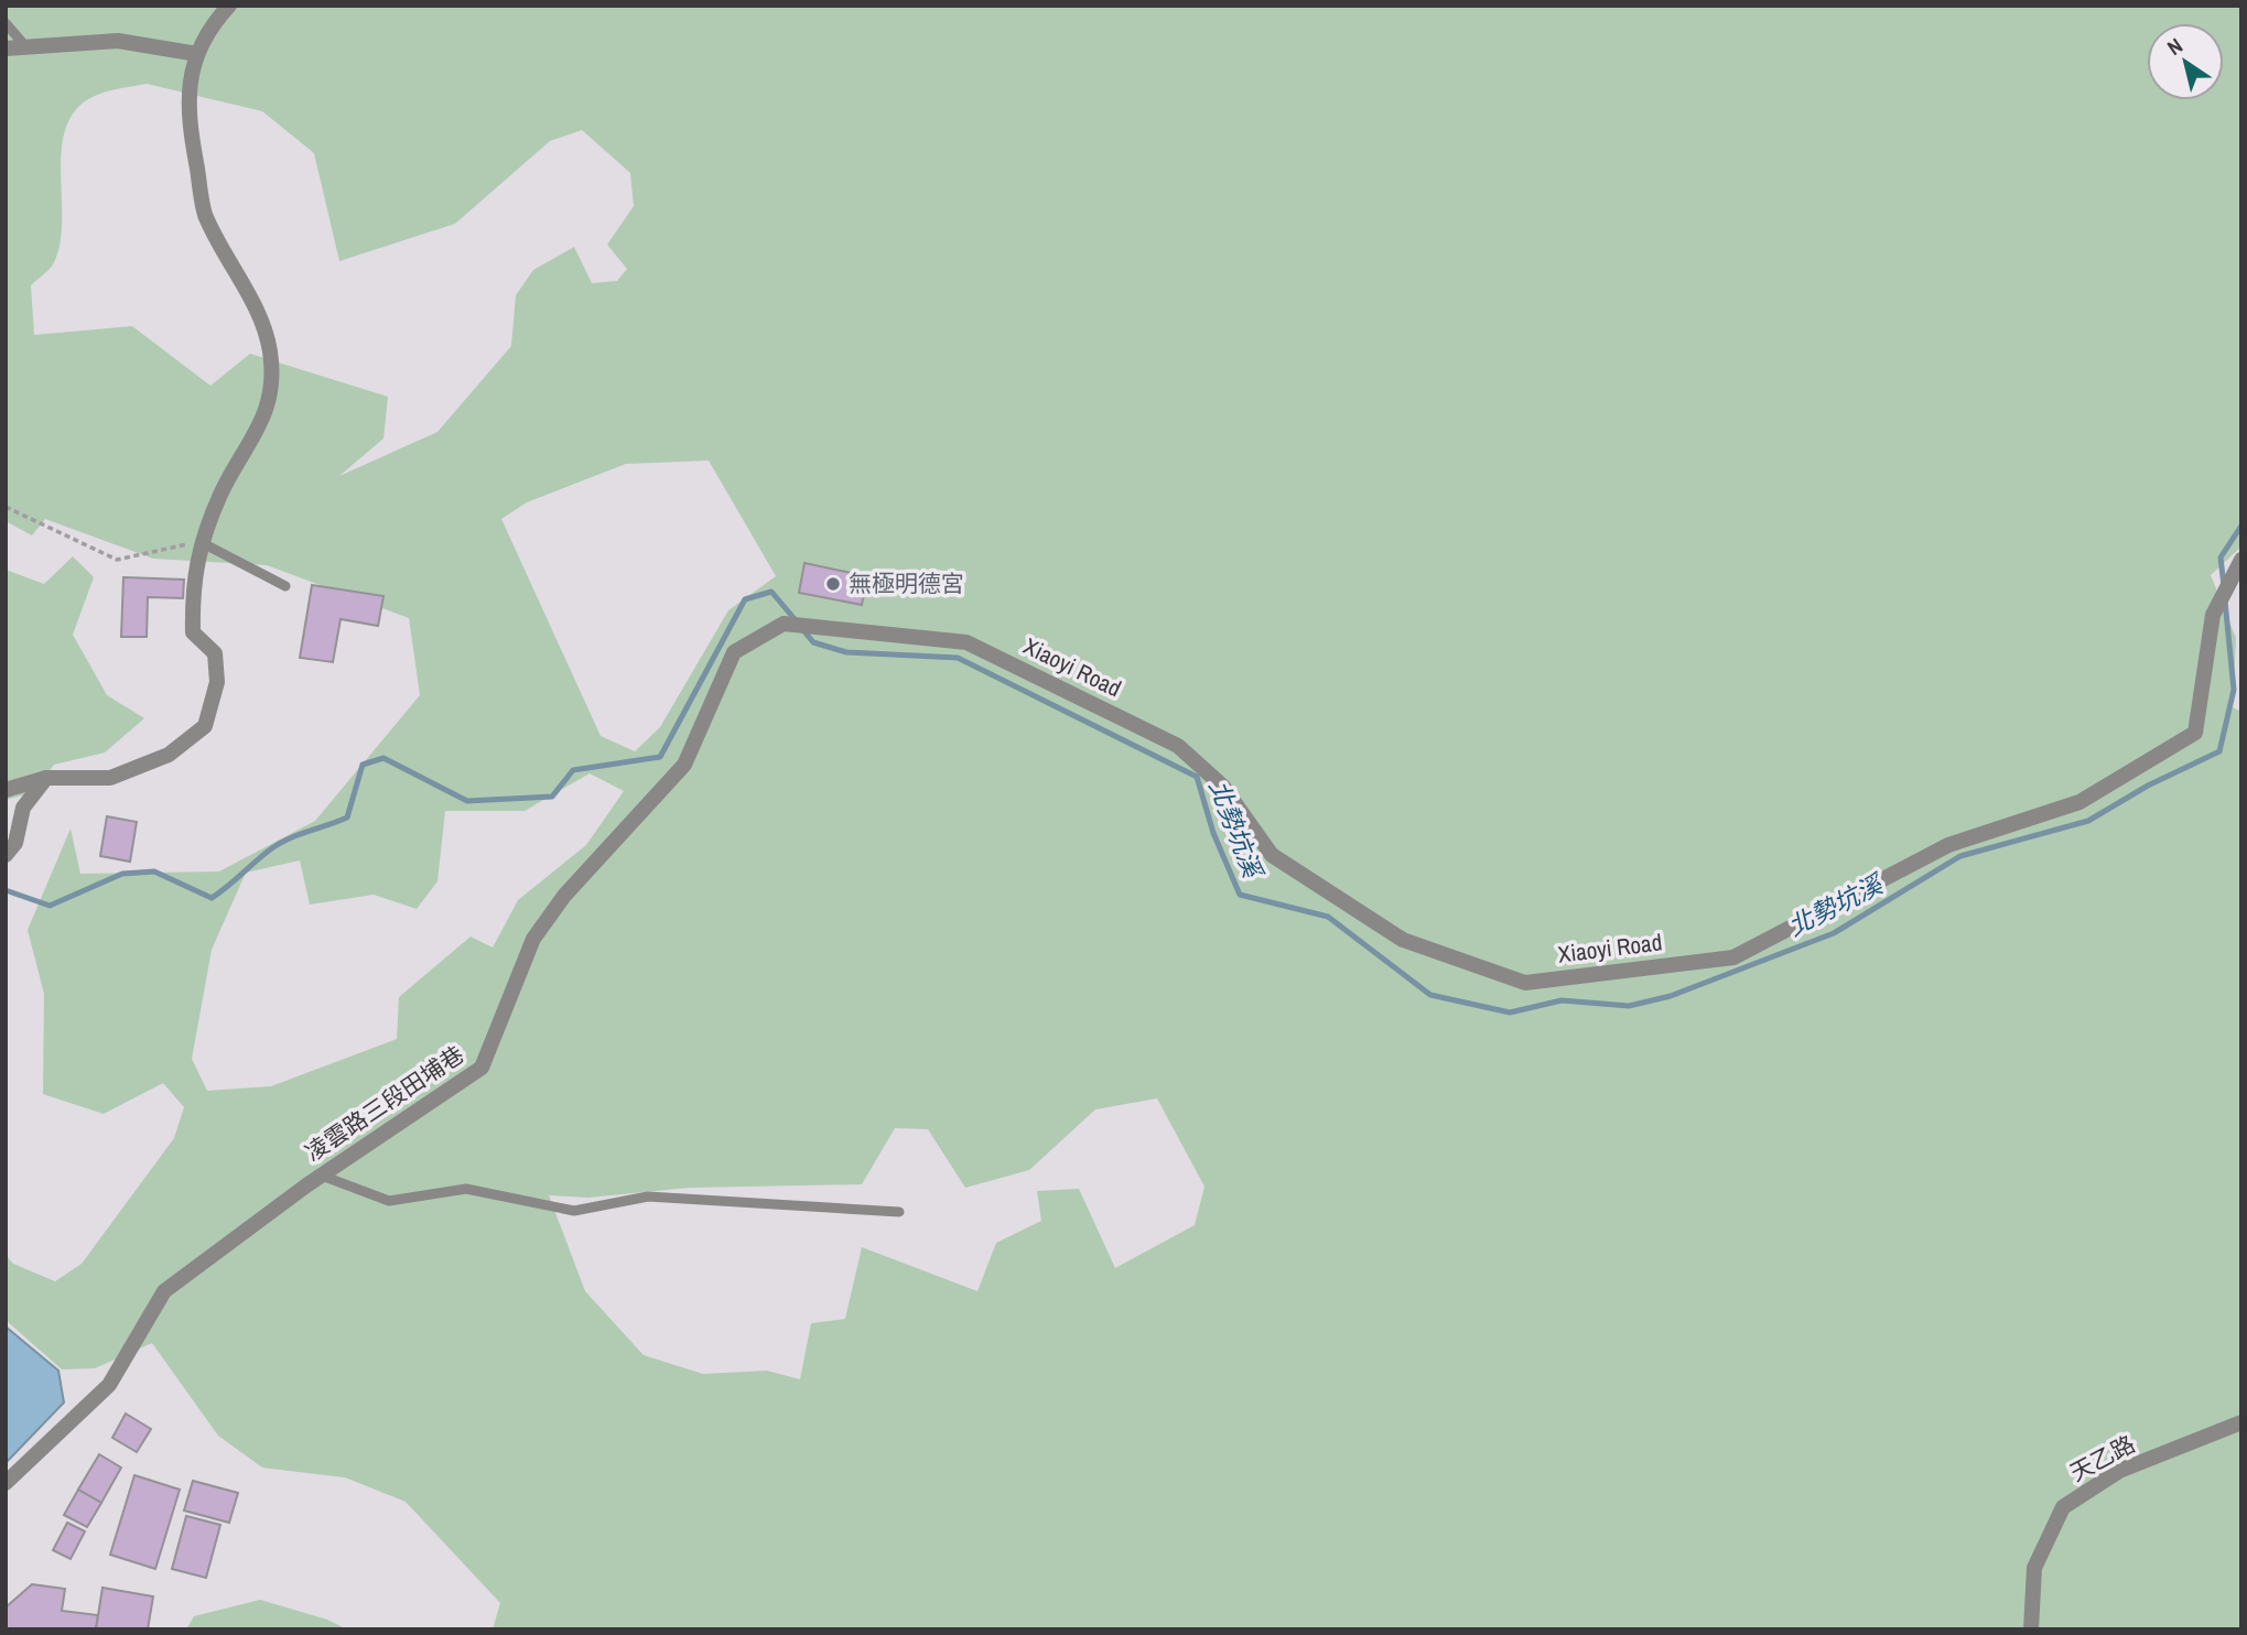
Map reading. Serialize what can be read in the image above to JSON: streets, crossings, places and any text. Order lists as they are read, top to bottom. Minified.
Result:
{"streets":{"street":["Xiaoyi Road","凌雲路三段田埔巷","天乙路"]},"crossings":[["Xiaoyi Road","凌雲路三段田埔巷"]],"water":["北勢坑溪"],"places":["無極明德宮"],"north":"top left"}
